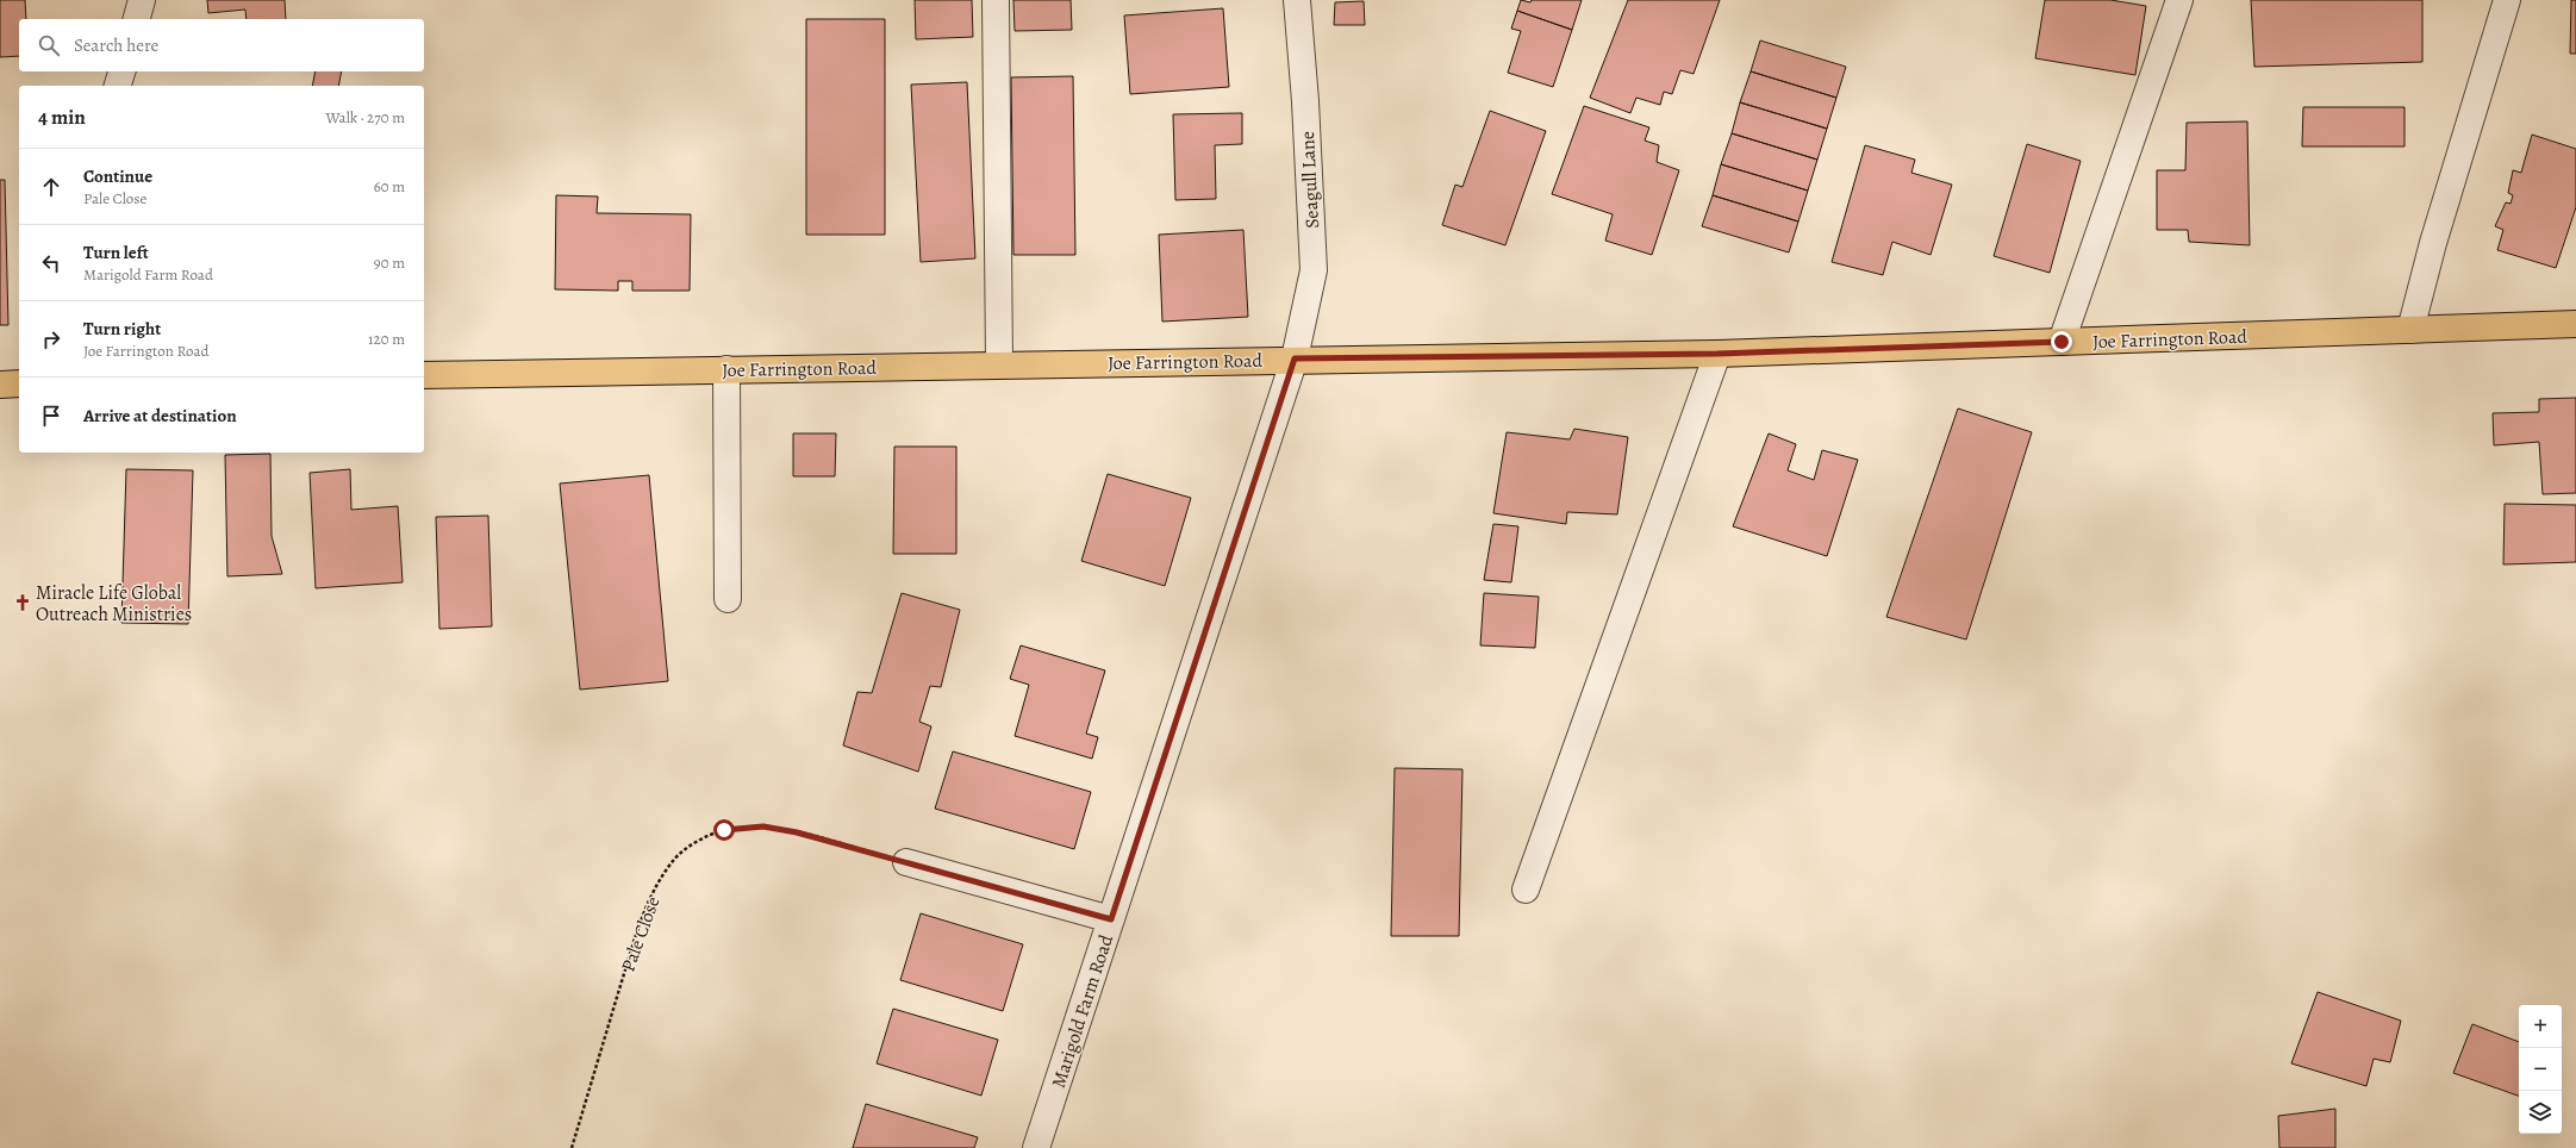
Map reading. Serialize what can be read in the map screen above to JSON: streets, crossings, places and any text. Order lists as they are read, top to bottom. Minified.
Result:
{"streets":{"main road":["Joe Farrington Road"],"street":["Seagull Lane","Marigold Farm Road"],"path":["Pale Close"]},"crossings":[["Seagull Lane","Joe Farrington Road"],["Seagull Lane","Marigold Farm Road"],["Joe Farrington Road","Marigold Farm Road"]],"places":{"church":["Miracle Life Global Outreach Ministries"]},"page":{"search":"Search here","heading":["4 min","Walk · 270 m"],"list":[["Continue","Pale Close","60 m"],["Turn left","Marigold Farm Road","90 m"],["Turn right","Joe Farrington Road","120 m"],"Arrive at destination"],"map_buttons":["+","−"]}}
